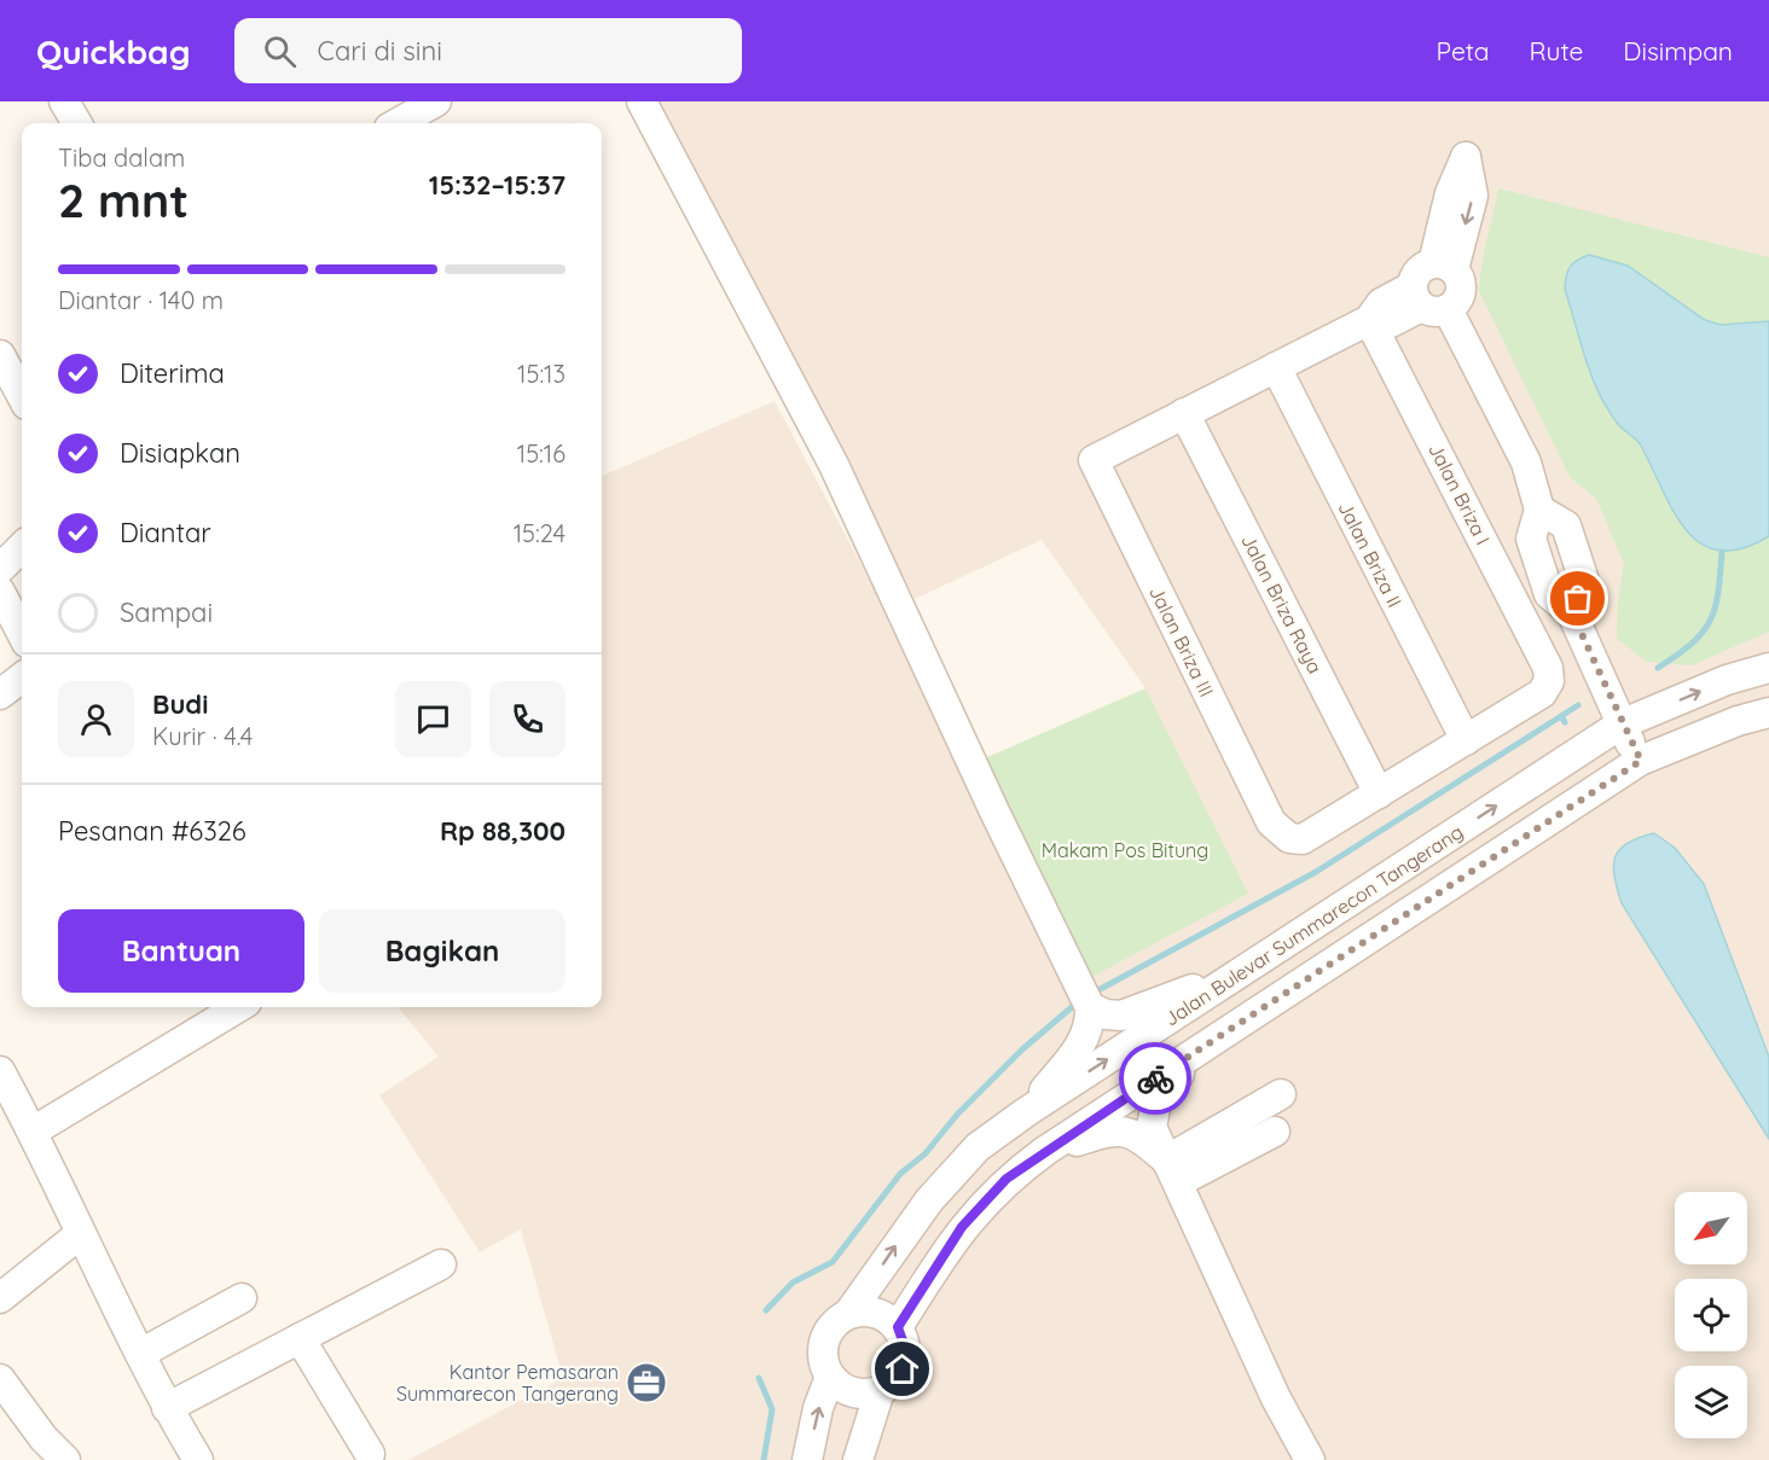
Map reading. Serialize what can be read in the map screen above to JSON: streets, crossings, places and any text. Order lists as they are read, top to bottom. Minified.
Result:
{"streets":{"street":["Jalan Briza I","Jalan Briza II","Jalan Briza Raya","Jalan Briza III","Jalan Bulevar Summarecon Tangerang"]},"crossings":[["Jalan Briza I","Jalan Briza II"],["Jalan Briza Raya","Jalan Briza III"]],"parks":["Makam Pos Bitung"],"places":{"office":["Kantor Pemasaran Summarecon Tangerang"]},"north":"bottom left","page":{"header":"Quickbag","search":"Cari di sini","nav":["Peta","Rute","Disimpan"],"heading":["2 mnt","Tiba dalam","15:32–15:37"],"panel":["Budi","Kurir · 4.4","Pesanan #6326","Rp 88,300"],"bar":"Diantar · 140 m","list":[["Diterima","15:13"],["Disiapkan","15:16"],["Diantar","15:24"],"Sampai"],"buttons":["Bantuan","Bagikan"]}}
